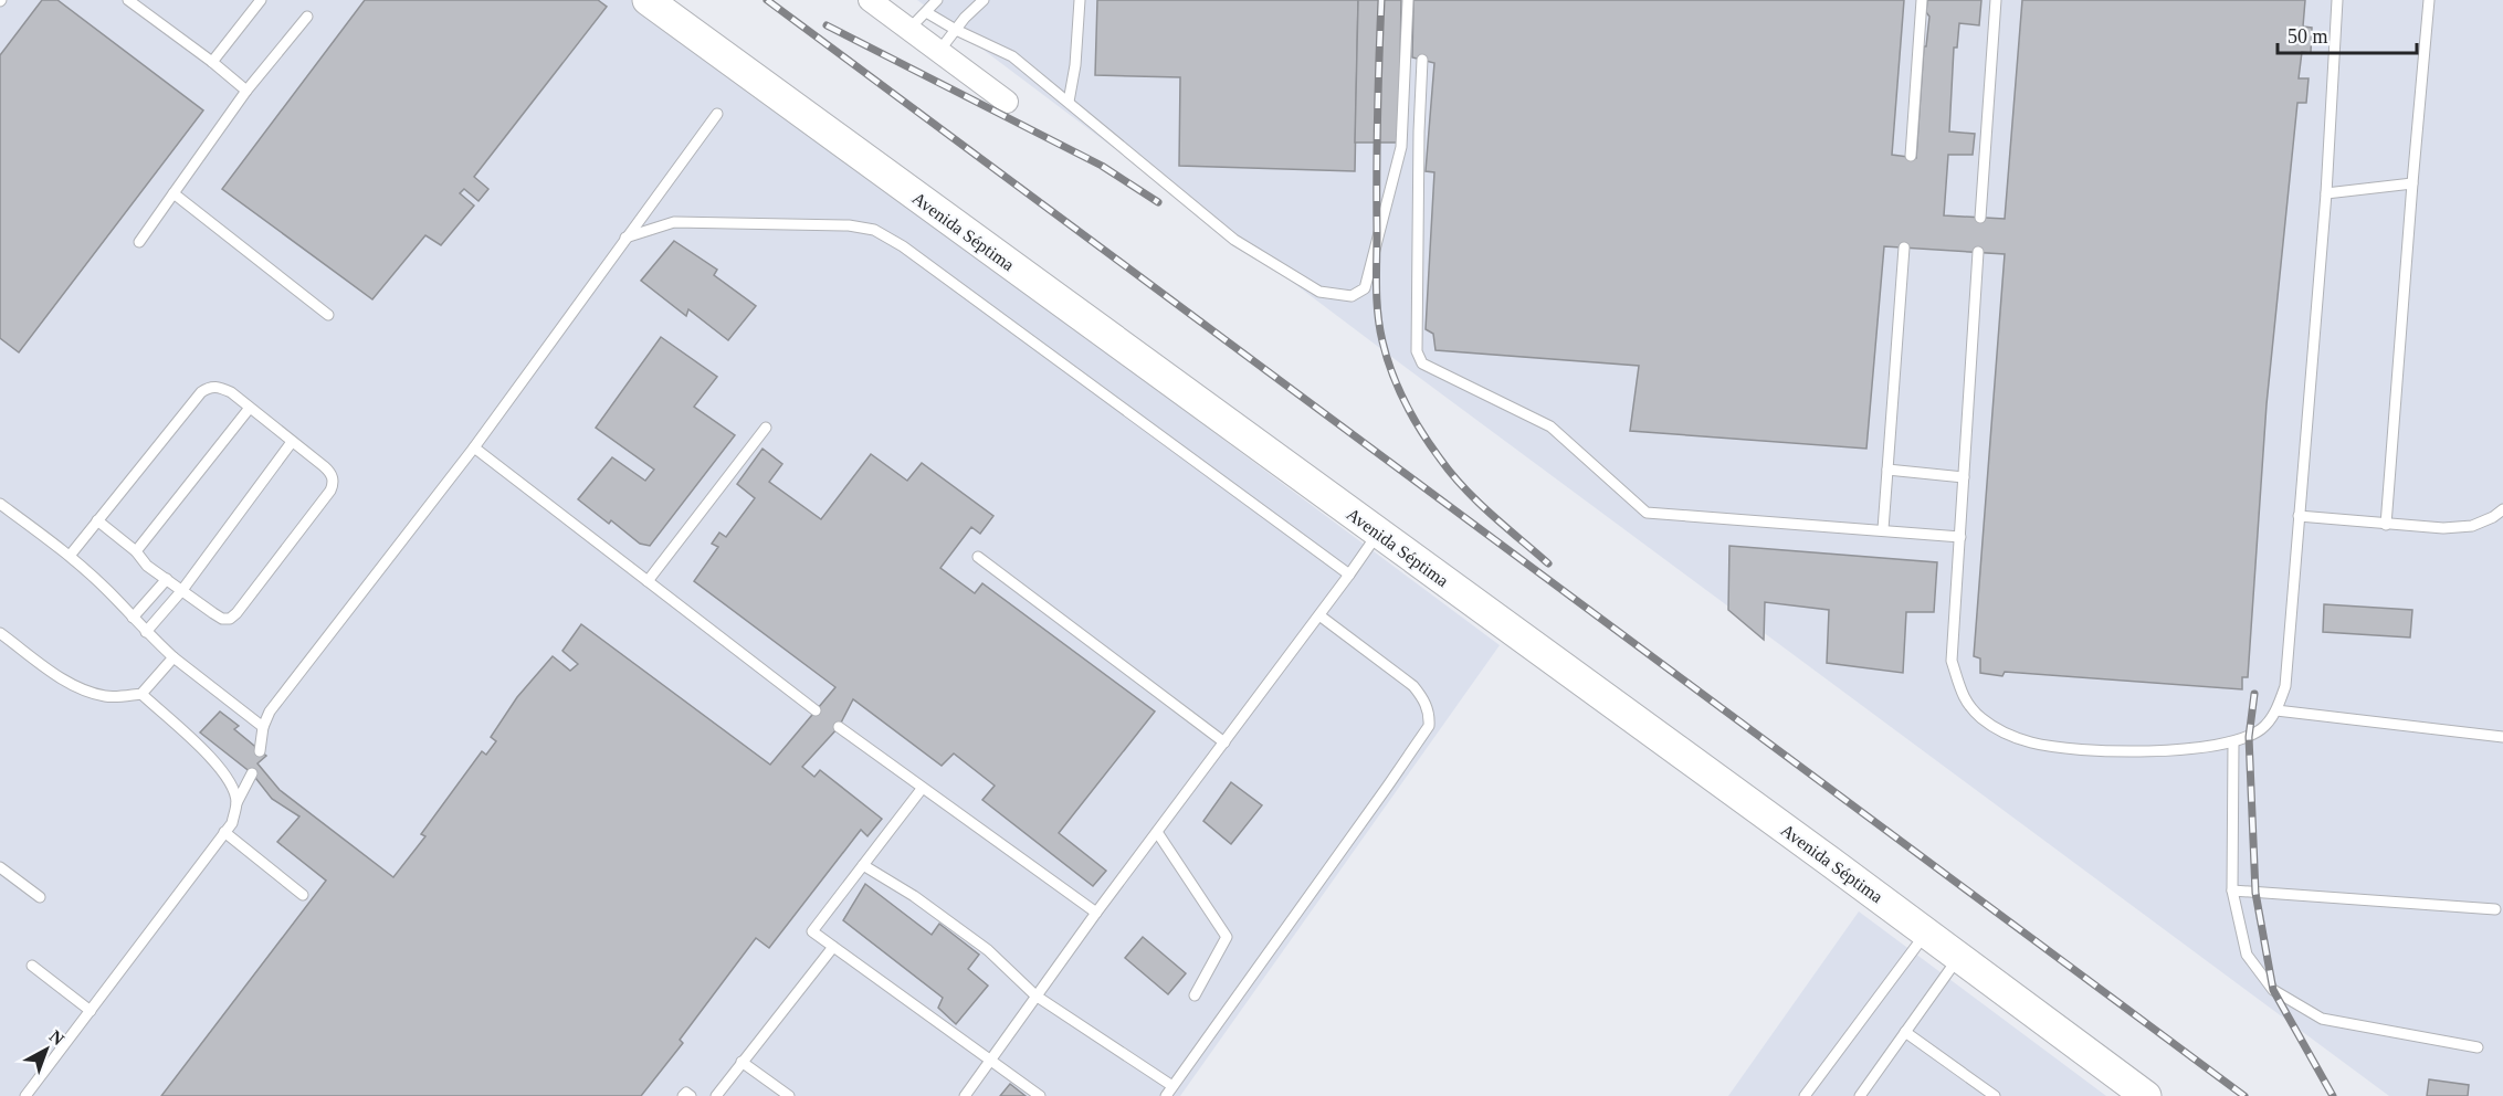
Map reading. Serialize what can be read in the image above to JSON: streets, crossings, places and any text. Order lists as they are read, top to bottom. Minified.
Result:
{"streets":{"street":["Avenida Séptima"]},"scale_bar":"50 m","north":"top right"}
